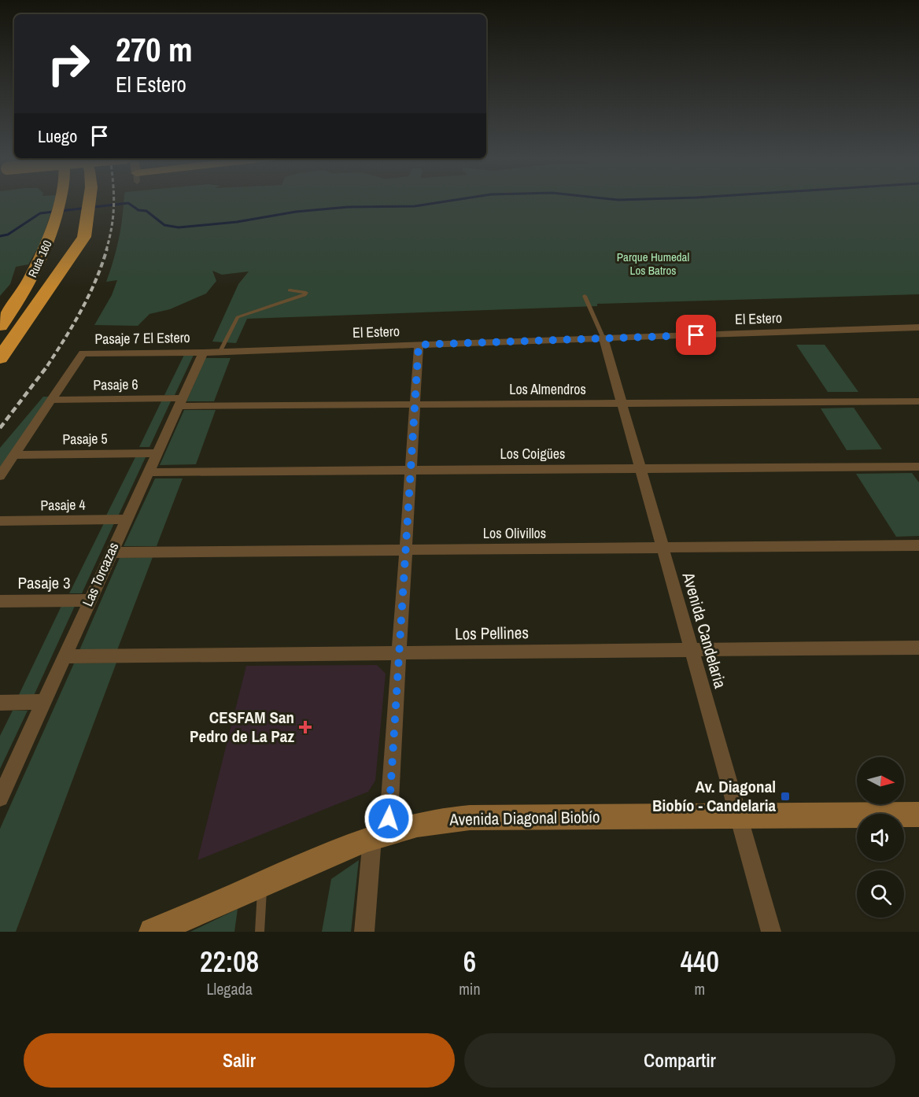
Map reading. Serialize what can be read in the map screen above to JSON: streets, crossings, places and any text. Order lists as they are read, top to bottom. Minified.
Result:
{"streets":{"highway":["Ruta 160"],"main road":["Avenida Diagonal Biobío"],"street":["El Estero","Pasaje 7 El Estero","Pasaje 6","Los Almendros","Pasaje 5","Los Coigües","Pasaje 4","Los Olivillos","Las Torcazas","Pasaje 3","Avenida Candelaria","Los Pellines"]},"crossings":[["El Estero","Pasaje 7 El Estero"],["El Estero","Las Torcazas"],["El Estero","Avenida Candelaria"],["Pasaje 7 El Estero","Pasaje 6"],["Pasaje 7 El Estero","Las Torcazas"],["Pasaje 6","Los Almendros"],["Pasaje 6","Las Torcazas"],["Los Almendros","Las Torcazas"],["Los Almendros","Avenida Candelaria"],["Pasaje 5","Las Torcazas"],["Los Coigües","Las Torcazas"],["Los Coigües","Avenida Candelaria"],["Pasaje 4","Las Torcazas"],["Los Olivillos","Las Torcazas"],["Los Olivillos","Avenida Candelaria"],["Las Torcazas","Pasaje 3"],["Las Torcazas","Los Pellines"],["Avenida Candelaria","Los Pellines"],["Avenida Candelaria","Avenida Diagonal Biobío"]],"parks":["Parque Humedal Los Batros"],"places":{"health":["CESFAM San Pedro de La Paz"],"transit":["Av. Diagonal Biobío - Candelaria"]},"north":"right","page":{"turn":["270 m","El Estero"],"then":"Luego","eta":["22:08","Llegada","6","min","440","m"],"buttons":["Salir","Compartir"]}}
